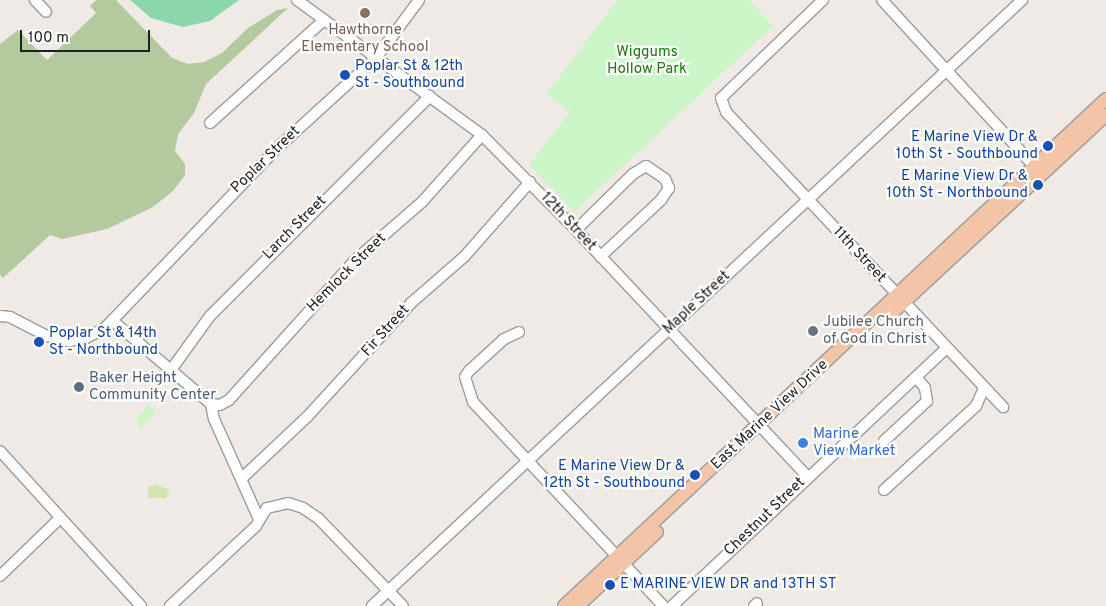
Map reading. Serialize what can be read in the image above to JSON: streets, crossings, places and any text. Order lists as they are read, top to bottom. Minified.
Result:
{"streets":{"main road":["East Marine View Drive"],"street":["Poplar Street","12th Street","Larch Street","11th Street","Hemlock Street","Maple Street","Fir Street","Chestnut Street"]},"crossings":[["Poplar Street","12th Street"],["12th Street","Larch Street"],["12th Street","Hemlock Street"],["12th Street","Maple Street"],["12th Street","Fir Street"],["12th Street","East Marine View Drive"],["12th Street","Chestnut Street"],["11th Street","Maple Street"],["11th Street","East Marine View Drive"],["11th Street","Chestnut Street"]],"parks":["Wiggums Hollow Park"],"places":["Hawthorne Elementary School","Poplar St & 12th St - Southbound","E Marine View Dr & 10th St - Southbound","E Marine View Dr & 10th St - Northbound","Jubilee Church of God in Christ","Poplar St & 14th St - Northbound","Baker Height Community Center","Marine View Market","E Marine View Dr & 12th St - Southbound","E MARINE VIEW DR and 13TH ST"],"scale_bar":"100 m"}
